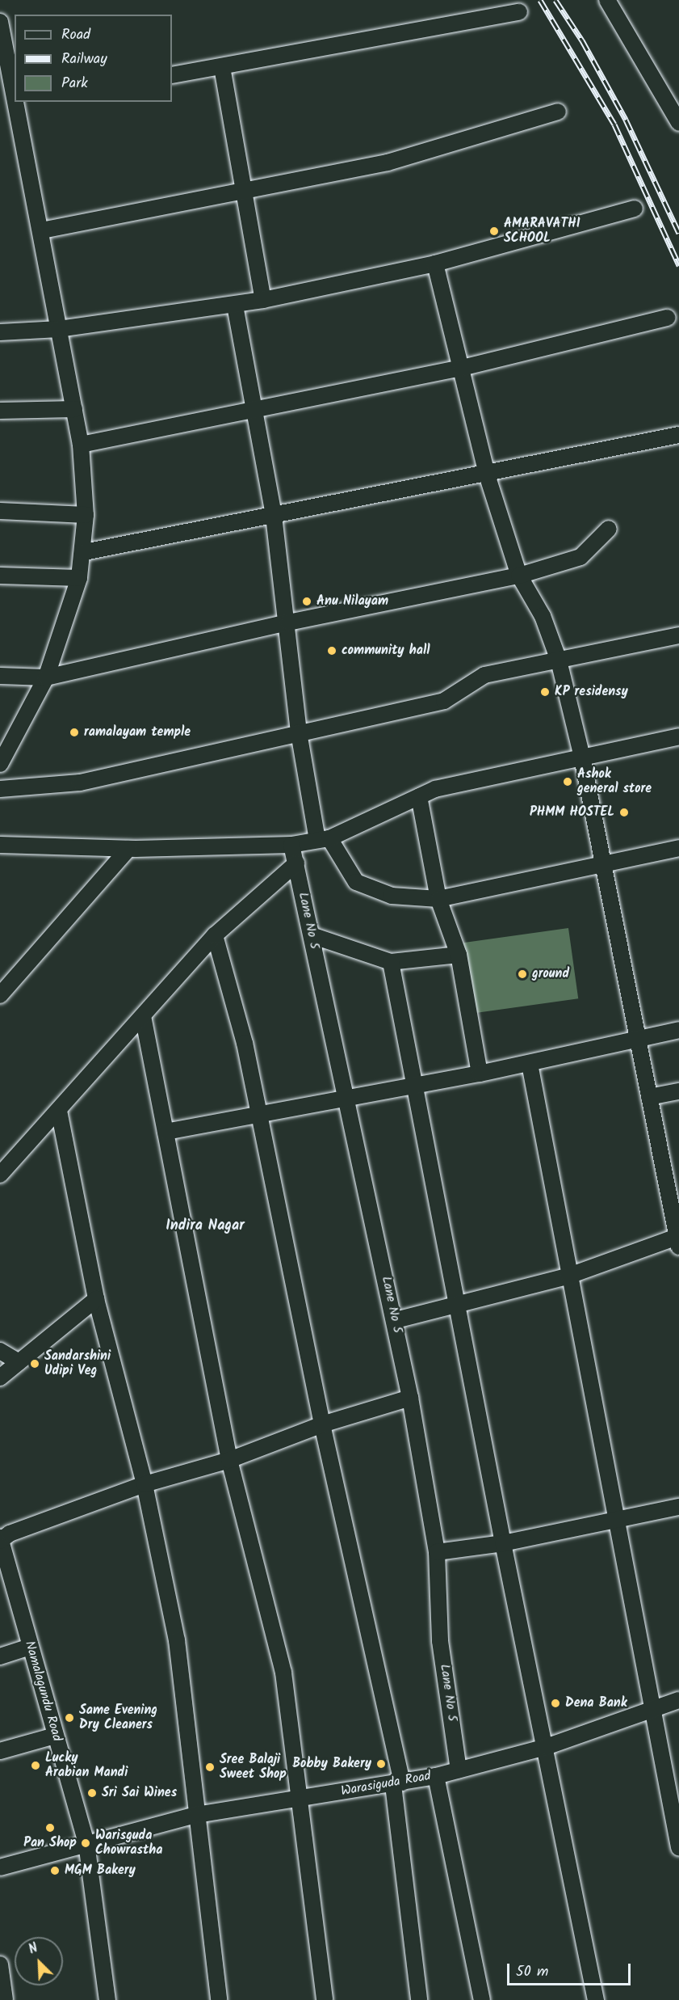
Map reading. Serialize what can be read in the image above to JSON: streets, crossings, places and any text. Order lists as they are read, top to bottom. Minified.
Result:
{"streets":{"street":["Lane No 5","Namalagundu Road","Warasiguda Road"]},"crossings":[["Lane No 5","Warasiguda Road"],["Namalagundu Road","Warasiguda Road"]],"districts":["Indira Nagar"],"places":["AMARAVATHI SCHOOL","Anu Nilayam","community hall","KP residensy","ramalayam temple","Ashok general store","PHMM HOSTEL","ground","Sandarshini Udipi Veg","Dena Bank","Same Evening Dry Cleaners","Bobby Bakery","Lucky Arabian Mandi","Sree Balaji Sweet Shop","Sri Sai Wines","Pan Shop","Warisguda Chowrastha","MGM Bakery"],"legend":["Road","Railway","Park"],"scale_bar":"50 m","north":"top left"}
